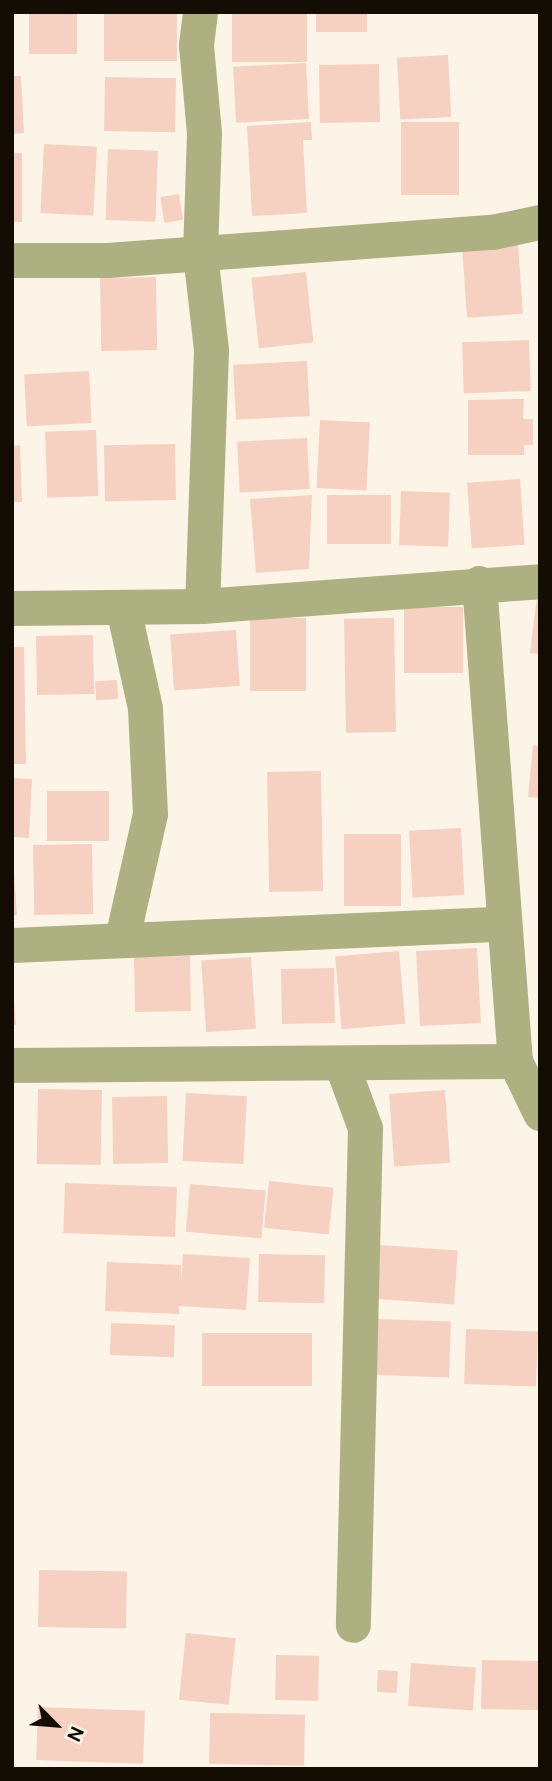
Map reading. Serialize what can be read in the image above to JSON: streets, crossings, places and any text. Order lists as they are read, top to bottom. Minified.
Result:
{"north":"bottom right"}
